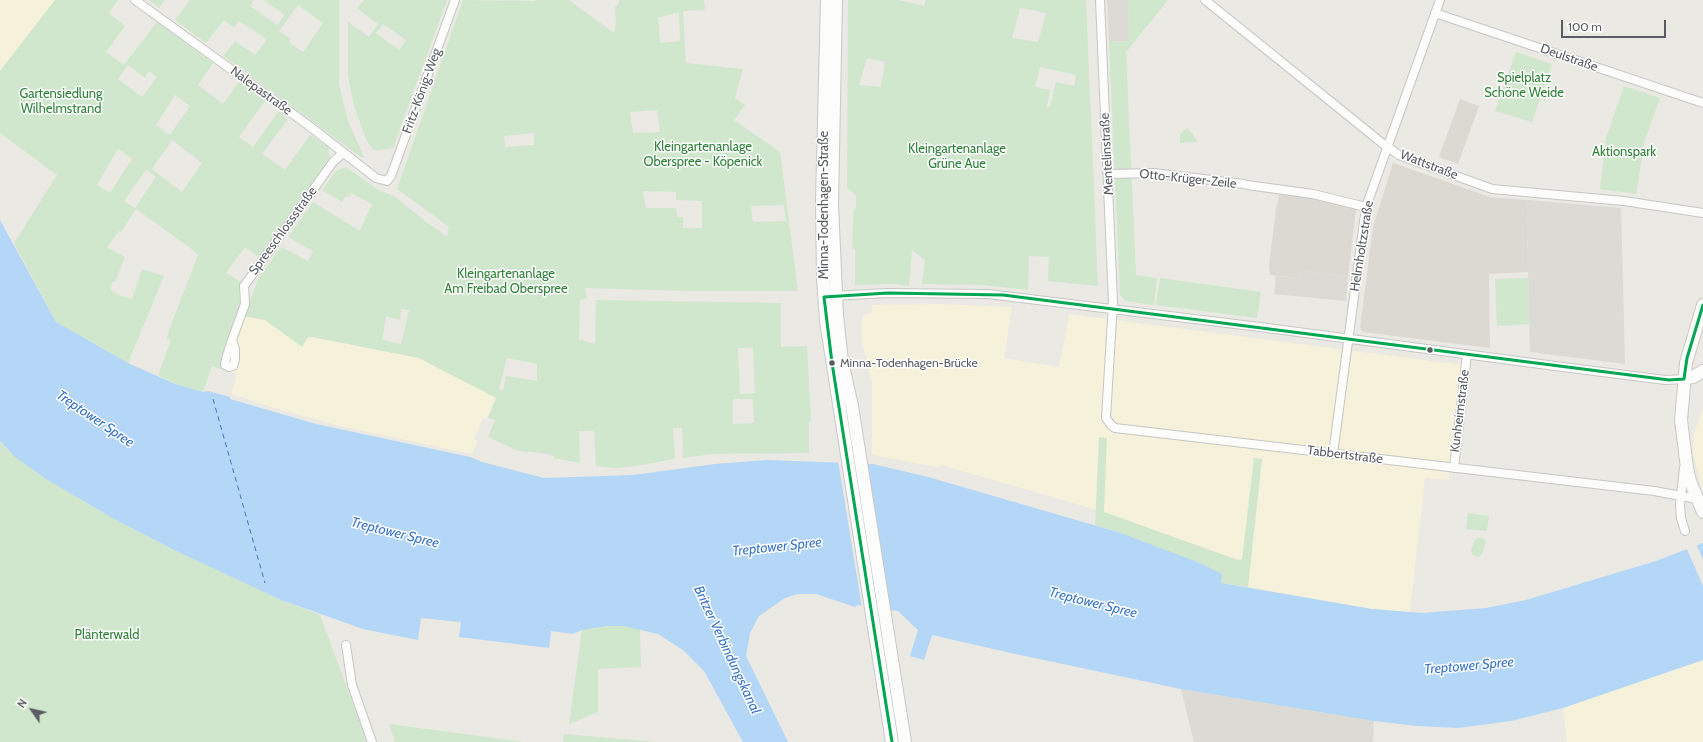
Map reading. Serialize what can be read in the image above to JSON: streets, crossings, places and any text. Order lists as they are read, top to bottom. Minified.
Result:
{"streets":{"main road":["Minna-Todenhagen-Straße"],"street":["Deulstraße","Nalepastraße","Fritz-König-Weg","Mentelinstraße","Wattstraße","Otto-Krüger-Zeile","Spreeschlossstraße","Helmholtzstraße","Kunheimstraße","Tabbertstraße"]},"crossings":[["Deulstraße","Helmholtzstraße"],["Nalepastraße","Fritz-König-Weg"],["Nalepastraße","Spreeschlossstraße"],["Mentelinstraße","Otto-Krüger-Zeile"],["Mentelinstraße","Tabbertstraße"],["Wattstraße","Helmholtzstraße"],["Otto-Krüger-Zeile","Helmholtzstraße"],["Helmholtzstraße","Tabbertstraße"],["Kunheimstraße","Tabbertstraße"]],"water":["Treptower Spree","Britzer Verbindungskanal"],"parks":["Spielplatz Schöne Weide","Gartensiedlung Wilhelmstrand","Kleingartenanlage Oberspree - Köpenick","Kleingartenanlage Grüne Aue","Aktionspark","Kleingartenanlage Am Freibad Oberspree","Plänterwald"],"places":["Minna-Todenhagen-Brücke"],"scale_bar":"100 m","north":"top left"}
